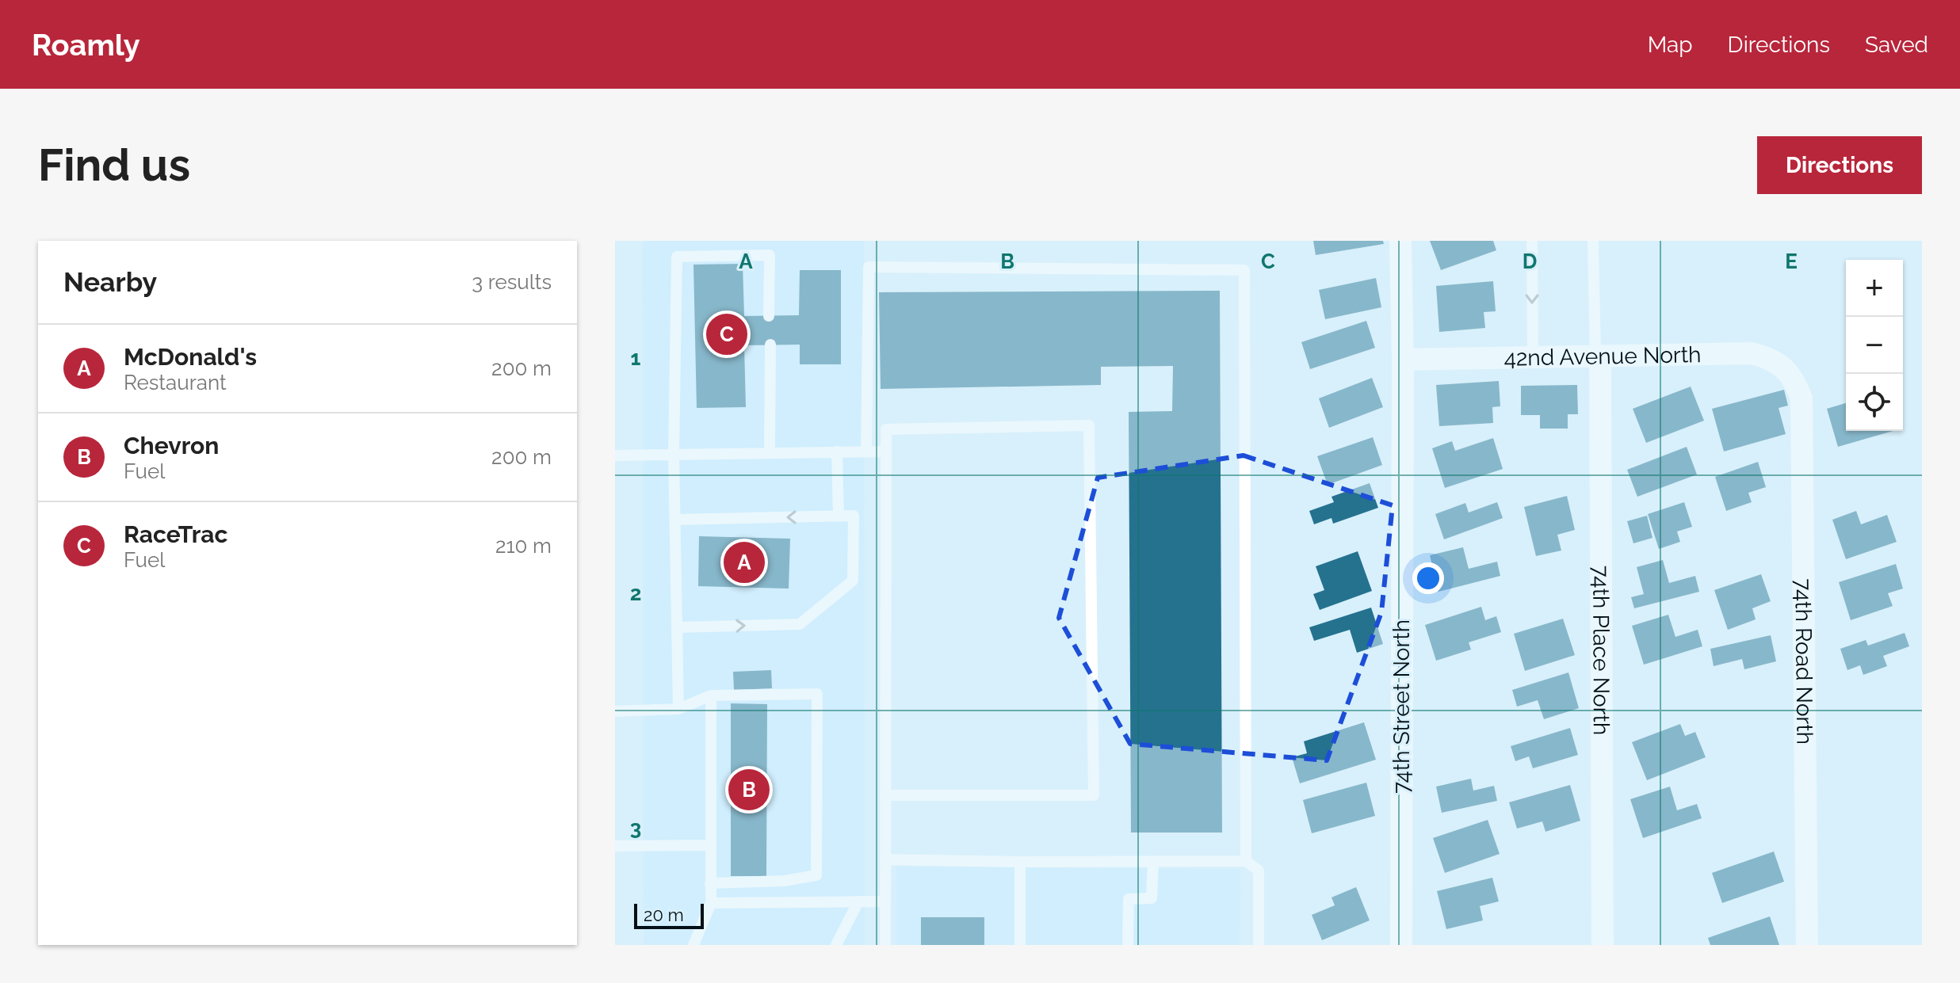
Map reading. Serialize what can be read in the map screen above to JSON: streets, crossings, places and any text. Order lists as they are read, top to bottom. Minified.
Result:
{"streets":{"street":["42nd Avenue North","74th Place North","74th Road North","74th Street North"]},"crossings":[["42nd Avenue North","74th Place North"],["42nd Avenue North","74th Road North"],["42nd Avenue North","74th Street North"]],"scale_bar":"20 m","page":{"header":"Roamly","nav":["Map","Directions","Saved"],"buttons":"Directions","title":"Find us","heading":["Nearby","3 results"],"map_buttons":["+","−"],"pins":["C","A","B"],"list":[{"mark":"A","name":"McDonald's","note":"Restaurant","value":"200 m"},{"mark":"B","name":"Chevron","note":"Fuel","value":"200 m"},{"mark":"C","name":"RaceTrac","note":"Fuel","value":"210 m"}],"scale":"20 m"},"grid":{"columns":["A","B","C","D","E"],"rows":["1","2","3"]}}
